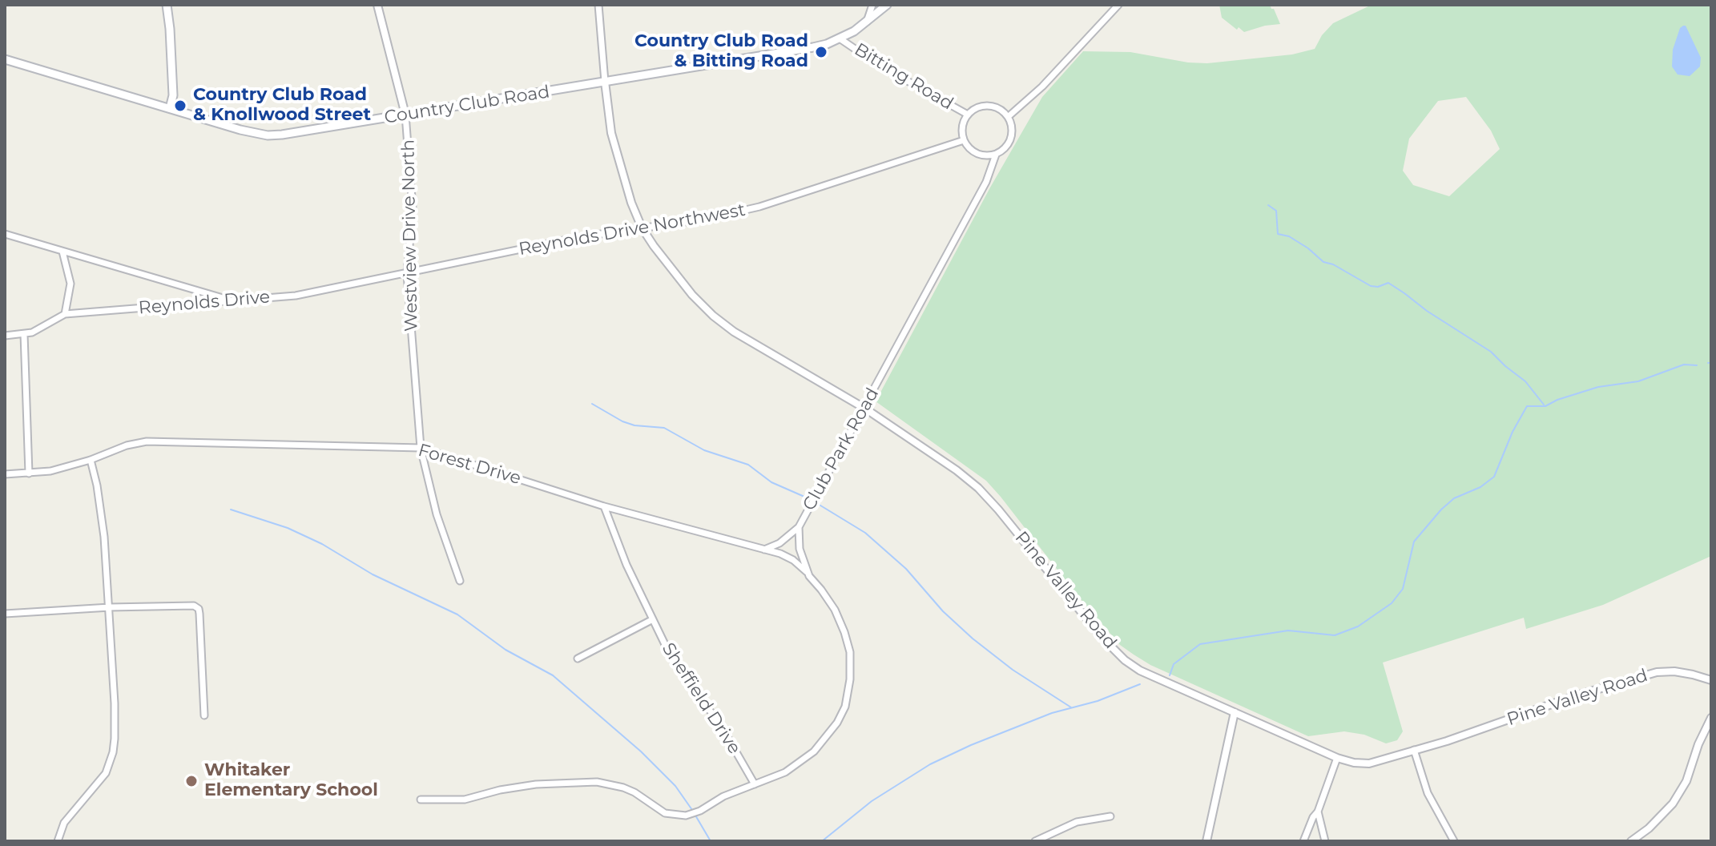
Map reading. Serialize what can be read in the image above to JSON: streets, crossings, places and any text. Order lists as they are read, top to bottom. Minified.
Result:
{"streets":{"main road":["Country Club Road"],"street":["Bitting Road","Reynolds Drive Northwest","Westview Drive North","Reynolds Drive","Club Park Road","Forest Drive","Pine Valley Road","Sheffield Drive"]},"crossings":[["Bitting Road","Country Club Road"],["Bitting Road","Reynolds Drive Northwest"],["Bitting Road","Club Park Road"],["Country Club Road","Westview Drive North"],["Country Club Road","Pine Valley Road"],["Reynolds Drive Northwest","Westview Drive North"],["Reynolds Drive Northwest","Reynolds Drive"],["Reynolds Drive Northwest","Club Park Road"],["Reynolds Drive Northwest","Pine Valley Road"],["Westview Drive North","Reynolds Drive"],["Westview Drive North","Forest Drive"],["Club Park Road","Forest Drive"],["Club Park Road","Pine Valley Road"],["Club Park Road","Sheffield Drive"],["Forest Drive","Sheffield Drive"]],"places":["Country Club Road & Bitting Road","Country Club Road & Knollwood Street","Whitaker Elementary School"]}
